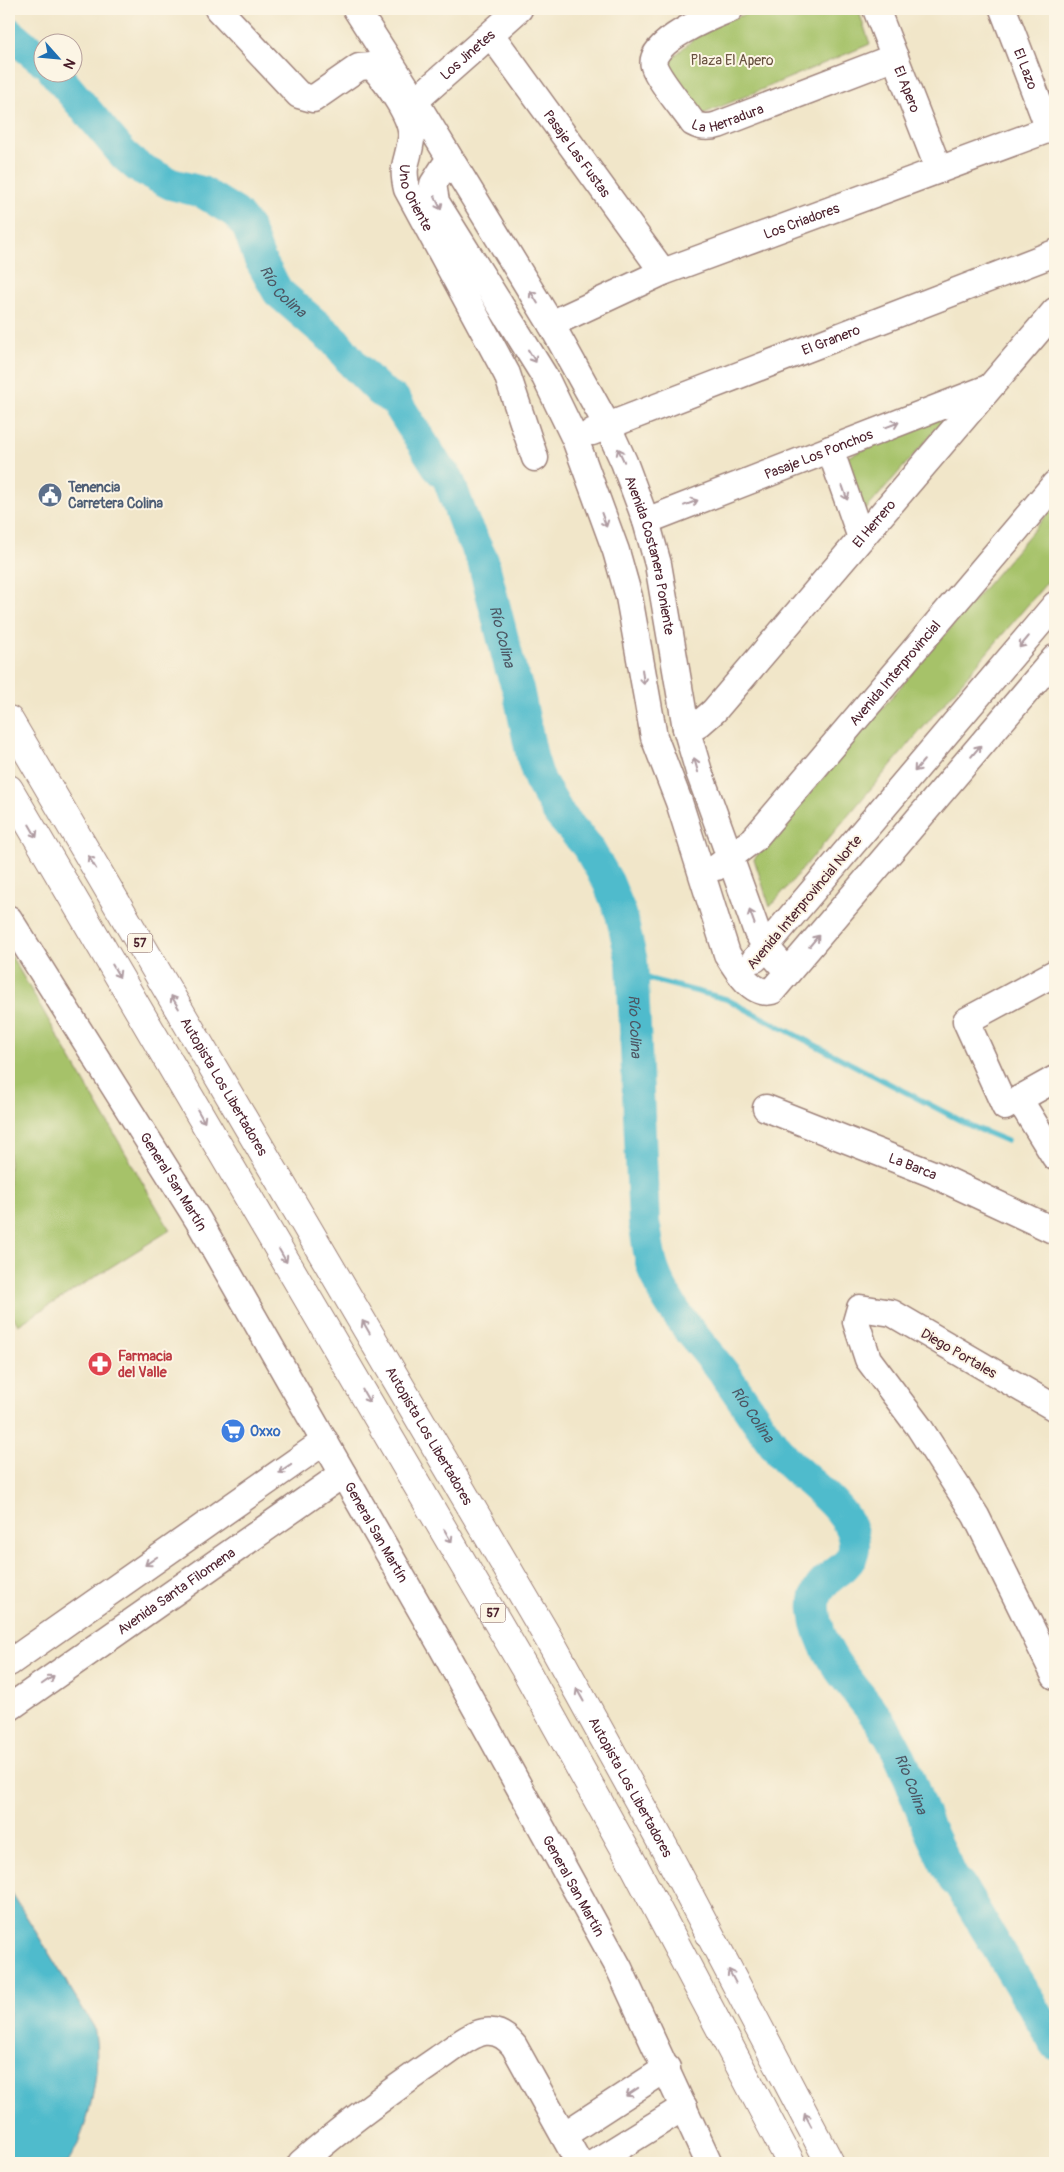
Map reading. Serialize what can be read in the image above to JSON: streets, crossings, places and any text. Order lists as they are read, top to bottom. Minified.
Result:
{"streets":{"highway":["57","Autopista Los Libertadores"],"street":["Los Jinetes","El Lazo","El Apero","La Herradura","Pasaje Las Fustas","Uno Oriente","Los Criadores","El Granero","Pasaje Los Ponchos","El Herrero","Avenida Costanera Poniente","Avenida Interprovincial","Avenida Interprovincial Norte","La Barca","General San Martín","Diego Portales","Avenida Santa Filomena"]},"crossings":[["Los Jinetes","Pasaje Las Fustas"],["Los Jinetes","Avenida Costanera Poniente"],["El Lazo","Los Criadores"],["El Apero","La Herradura"],["El Apero","Los Criadores"],["Pasaje Las Fustas","Los Criadores"],["Los Criadores","Avenida Costanera Poniente"],["El Granero","Avenida Costanera Poniente"],["Pasaje Los Ponchos","El Herrero"],["Pasaje Los Ponchos","Avenida Costanera Poniente"],["El Herrero","Avenida Costanera Poniente"],["Avenida Costanera Poniente","Avenida Interprovincial"],["Avenida Costanera Poniente","Avenida Interprovincial Norte"],["General San Martín","Avenida Santa Filomena"]],"one_way":["Pasaje Los Ponchos"],"water":["Río Colina"],"parks":["Plaza El Apero"],"places":{"public building":["Tenencia Carretera Colina"],"pharmacy":["Farmacia del Valle"],"supermarket":["Oxxo"]},"north":"bottom right"}
